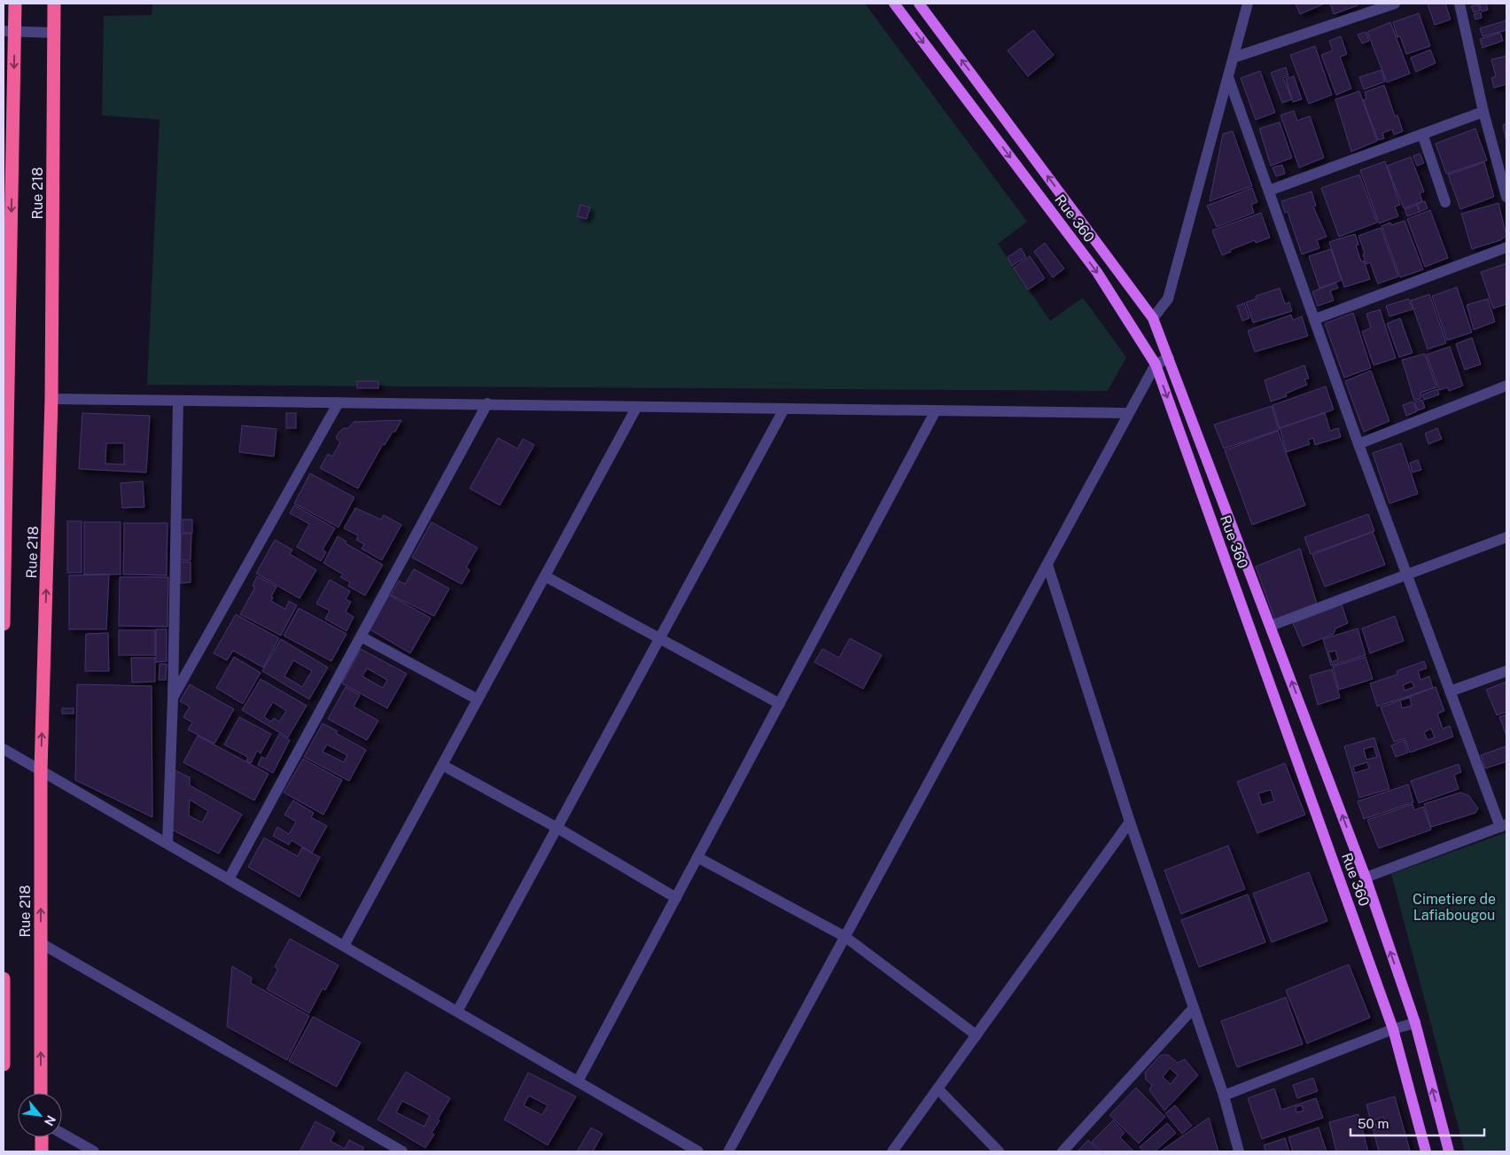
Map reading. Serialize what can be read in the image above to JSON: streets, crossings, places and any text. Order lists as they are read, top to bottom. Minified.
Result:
{"streets":{"highway":["Rue 218"],"main road":["Rue 360"]},"parks":["Cimetiere de Lafiabougou"],"scale_bar":"50 m","north":"bottom right"}
